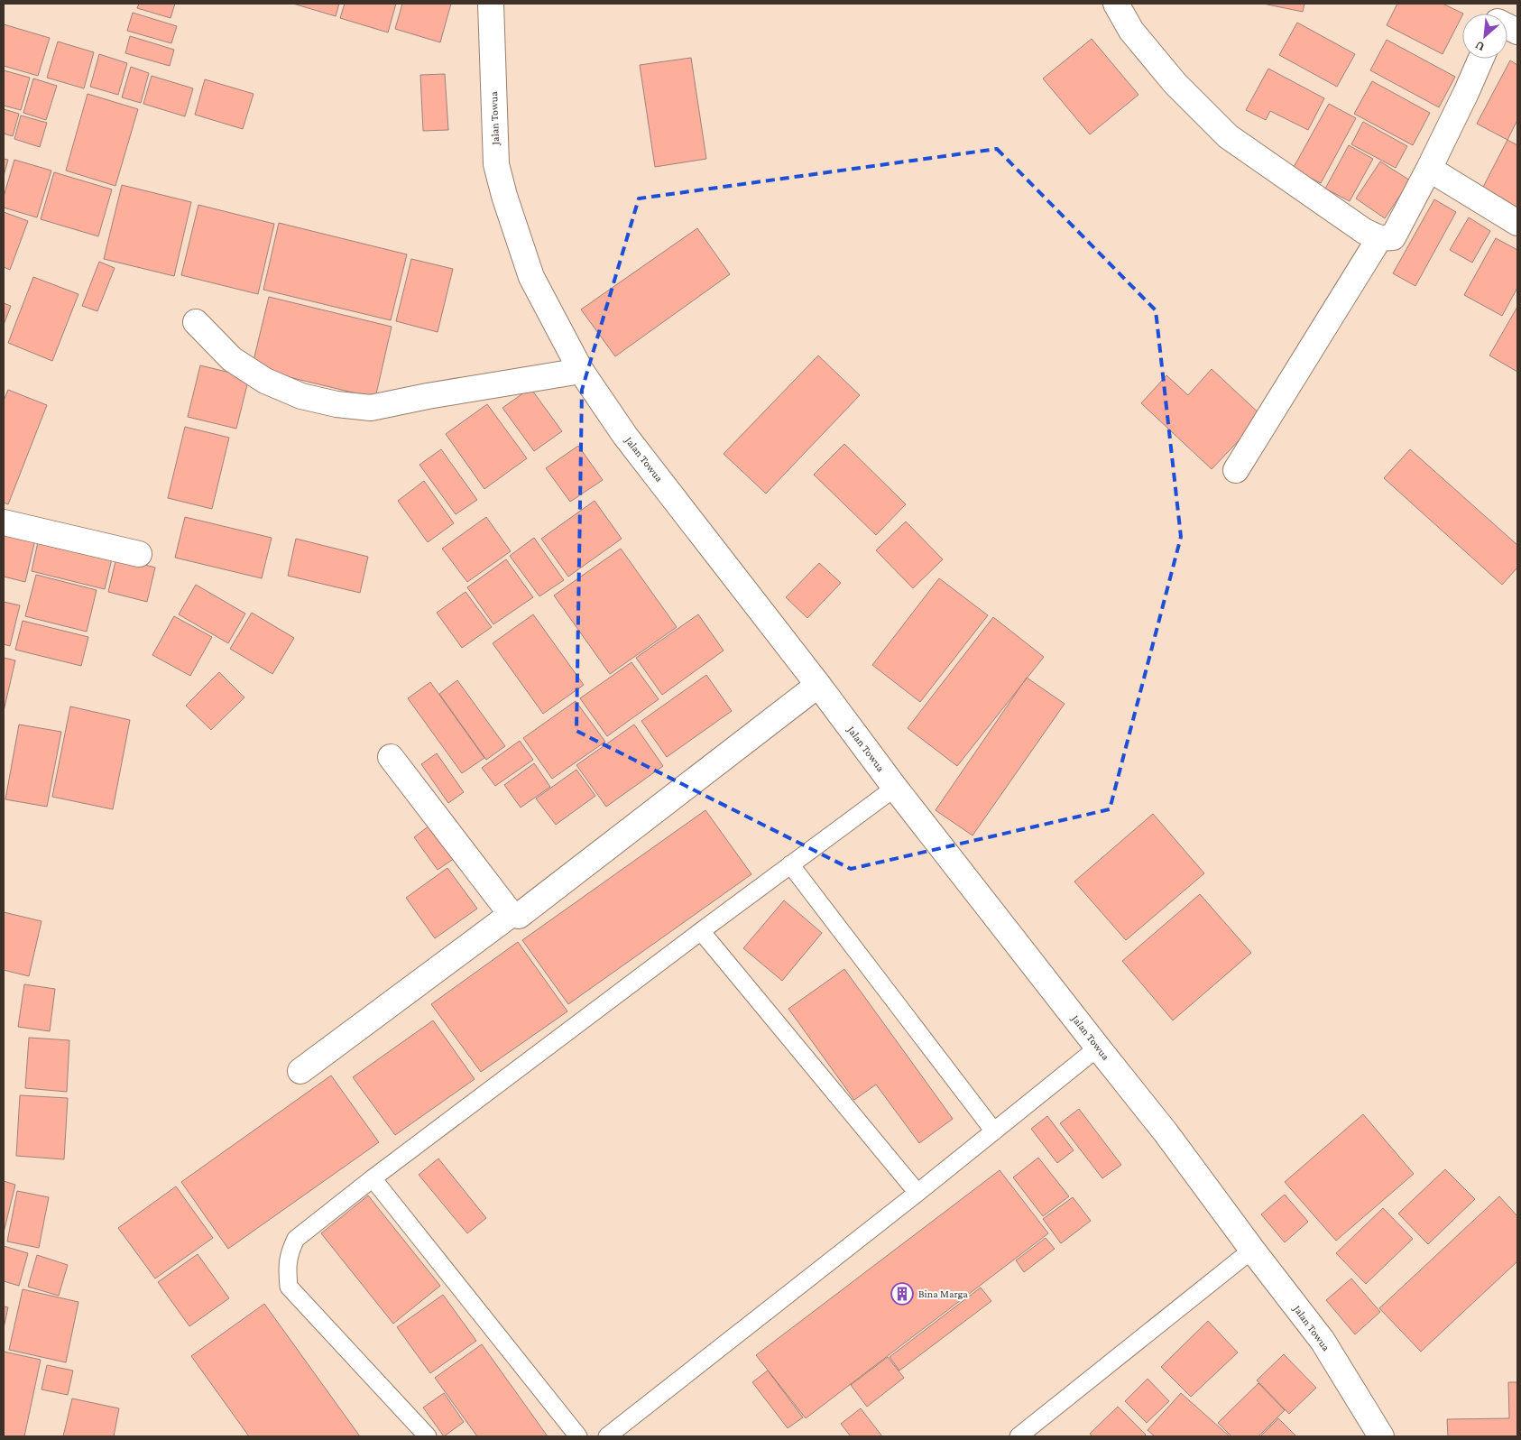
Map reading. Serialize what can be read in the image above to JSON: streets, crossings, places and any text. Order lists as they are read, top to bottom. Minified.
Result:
{"streets":{"street":["Jalan Towua"]},"places":{"building":["Bina Marga"]},"north":"bottom left"}
